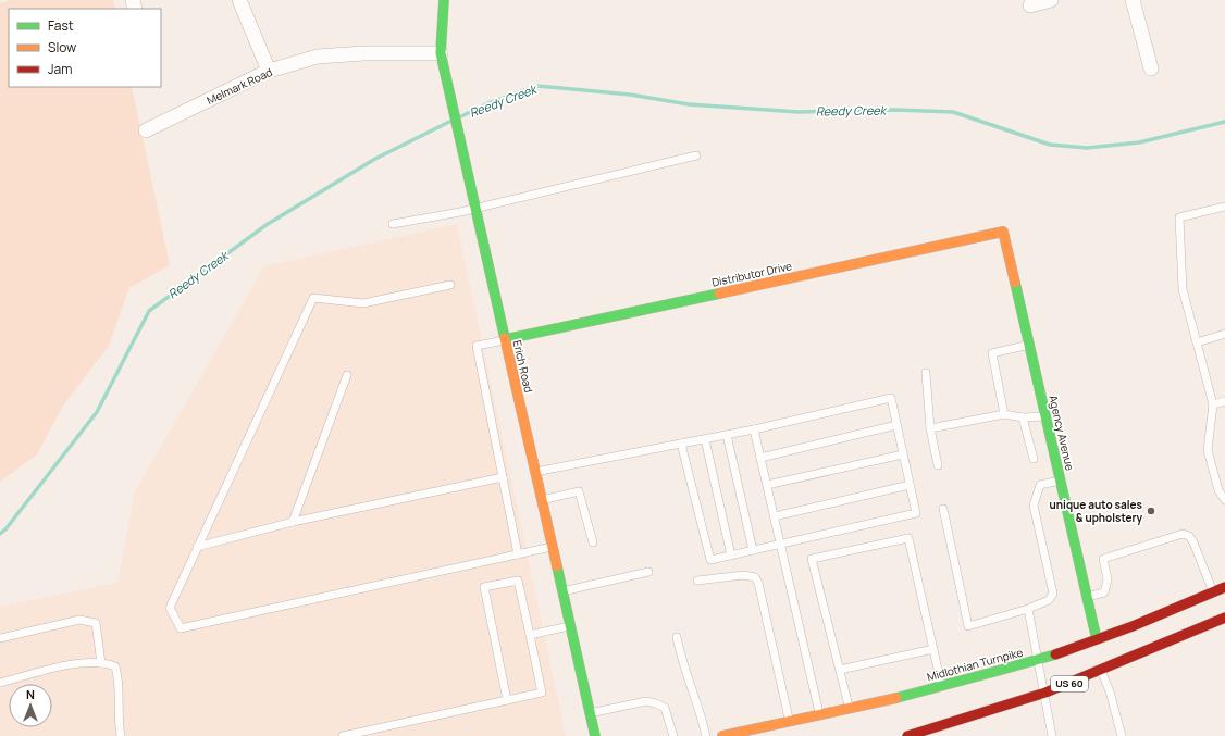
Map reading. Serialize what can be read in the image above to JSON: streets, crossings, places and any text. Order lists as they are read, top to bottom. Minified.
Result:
{"streets":{"street":["Melmark Road","Distributor Drive","Erich Road","Agency Avenue","Midlothian Turnpike","US 60"]},"crossings":[["Melmark Road","Erich Road"],["Distributor Drive","Erich Road"],["Distributor Drive","Agency Avenue"],["Agency Avenue","Midlothian Turnpike"]],"water":["Reedy Creek"],"places":["unique auto sales & upholstery"],"legend":["Fast","Slow","Jam"],"north":"top"}
